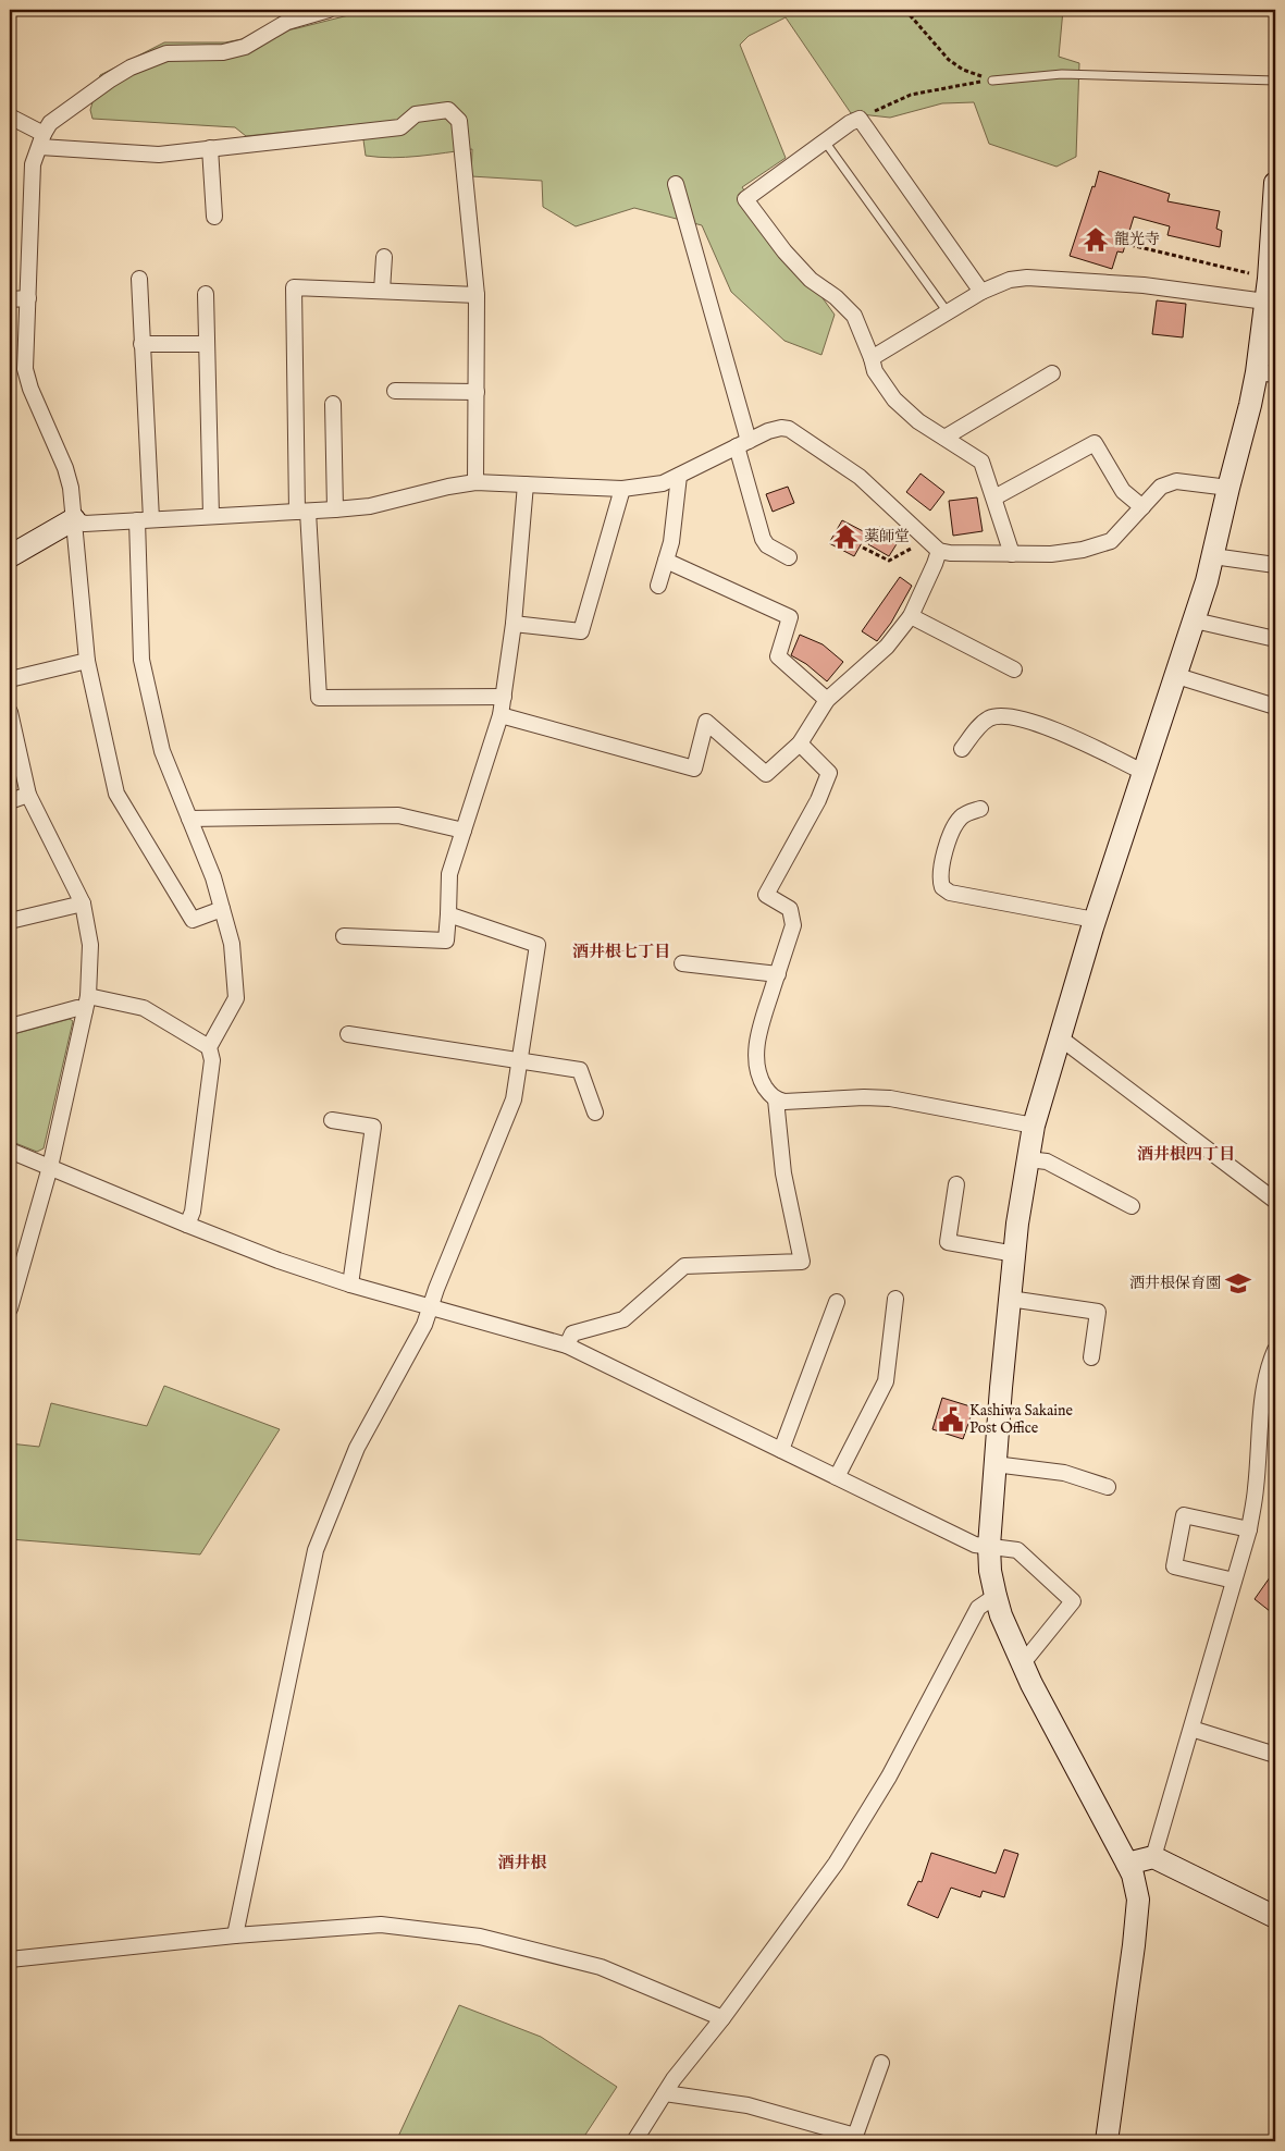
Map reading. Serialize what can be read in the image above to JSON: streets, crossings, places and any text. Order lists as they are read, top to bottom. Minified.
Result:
{"districts":["酒井根七丁目","酒井根四丁目","酒井根"],"places":{"temple":["龍光寺","薬師堂"],"school or university":["酒井根保育園"],"public building":["Kashiwa Sakaine Post Office"]}}
